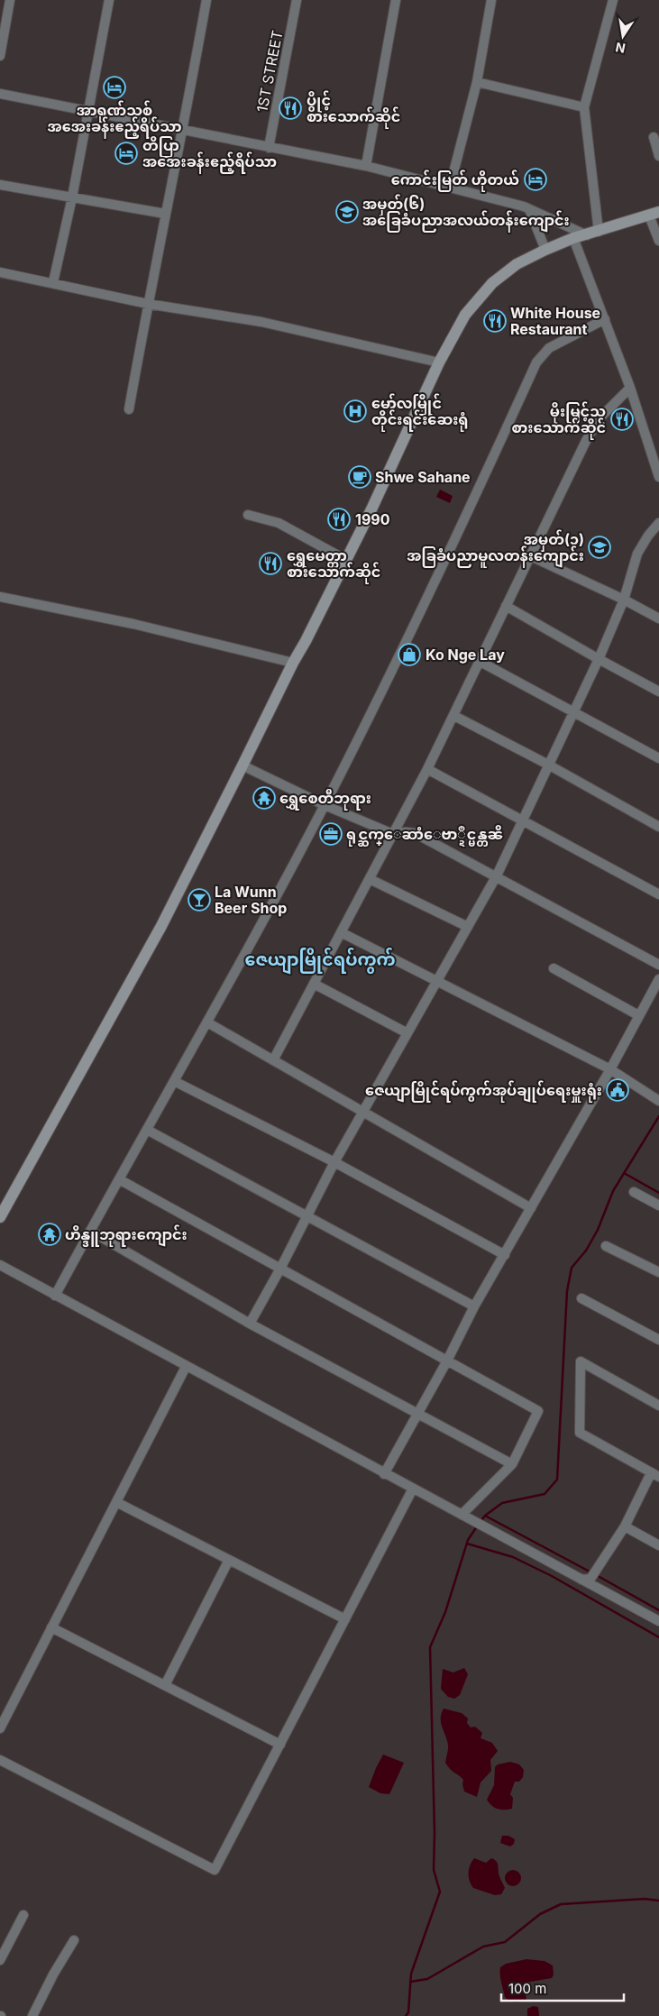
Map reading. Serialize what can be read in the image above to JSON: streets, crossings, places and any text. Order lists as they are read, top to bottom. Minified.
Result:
{"streets":{"street":["1ST STREET"]},"districts":["ဇေယျာမြိုင်ရပ်ကွက်"],"places":{"hotel":["အာရုဏ်သစ် အအေးခန်းဧည့်ရိပ်သာ","တိပြာ အအေးခန်းဧည့်ရိပ်သာ","ကောင်းမြတ် ဟိုတယ်"],"restaurant":["ပွိုင့် စားသောက်ဆိုင်","White House Restaurant","မိုးမြင့်သူ စားသောက်ဆိုင်","1990","ရွှေမေတ္တာ စားသောက်ဆိုင်"],"school or university":["အမှတ်(၆) အခြေခံပညာအလယ်တန်းကျောင်း","အမှတ်(၁) အခြခံပညာမူလတန်းကျောင်း"],"hospital":["မော်လမြိုင် တိုင်းရင်းဆေးရုံ"],"cafe":["Shwe Sahane"],"shop":["Ko Nge Lay"],"temple":["ရွှေစေတီဘုရား","ဟိန္ဒူဘုရားကျောင်း"],"office":["ရုင္ဆက္ေဆာံေဗာ္ဍဳင္မန္တၼိ"],"bar":["La Wunn Beer Shop"],"public building":["ဇေယျာမြိုင်ရပ်ကွက်အုပ်ချုပ်ရေးမှူးရုံး"]},"scale_bar":"100 m","north":"bottom"}
